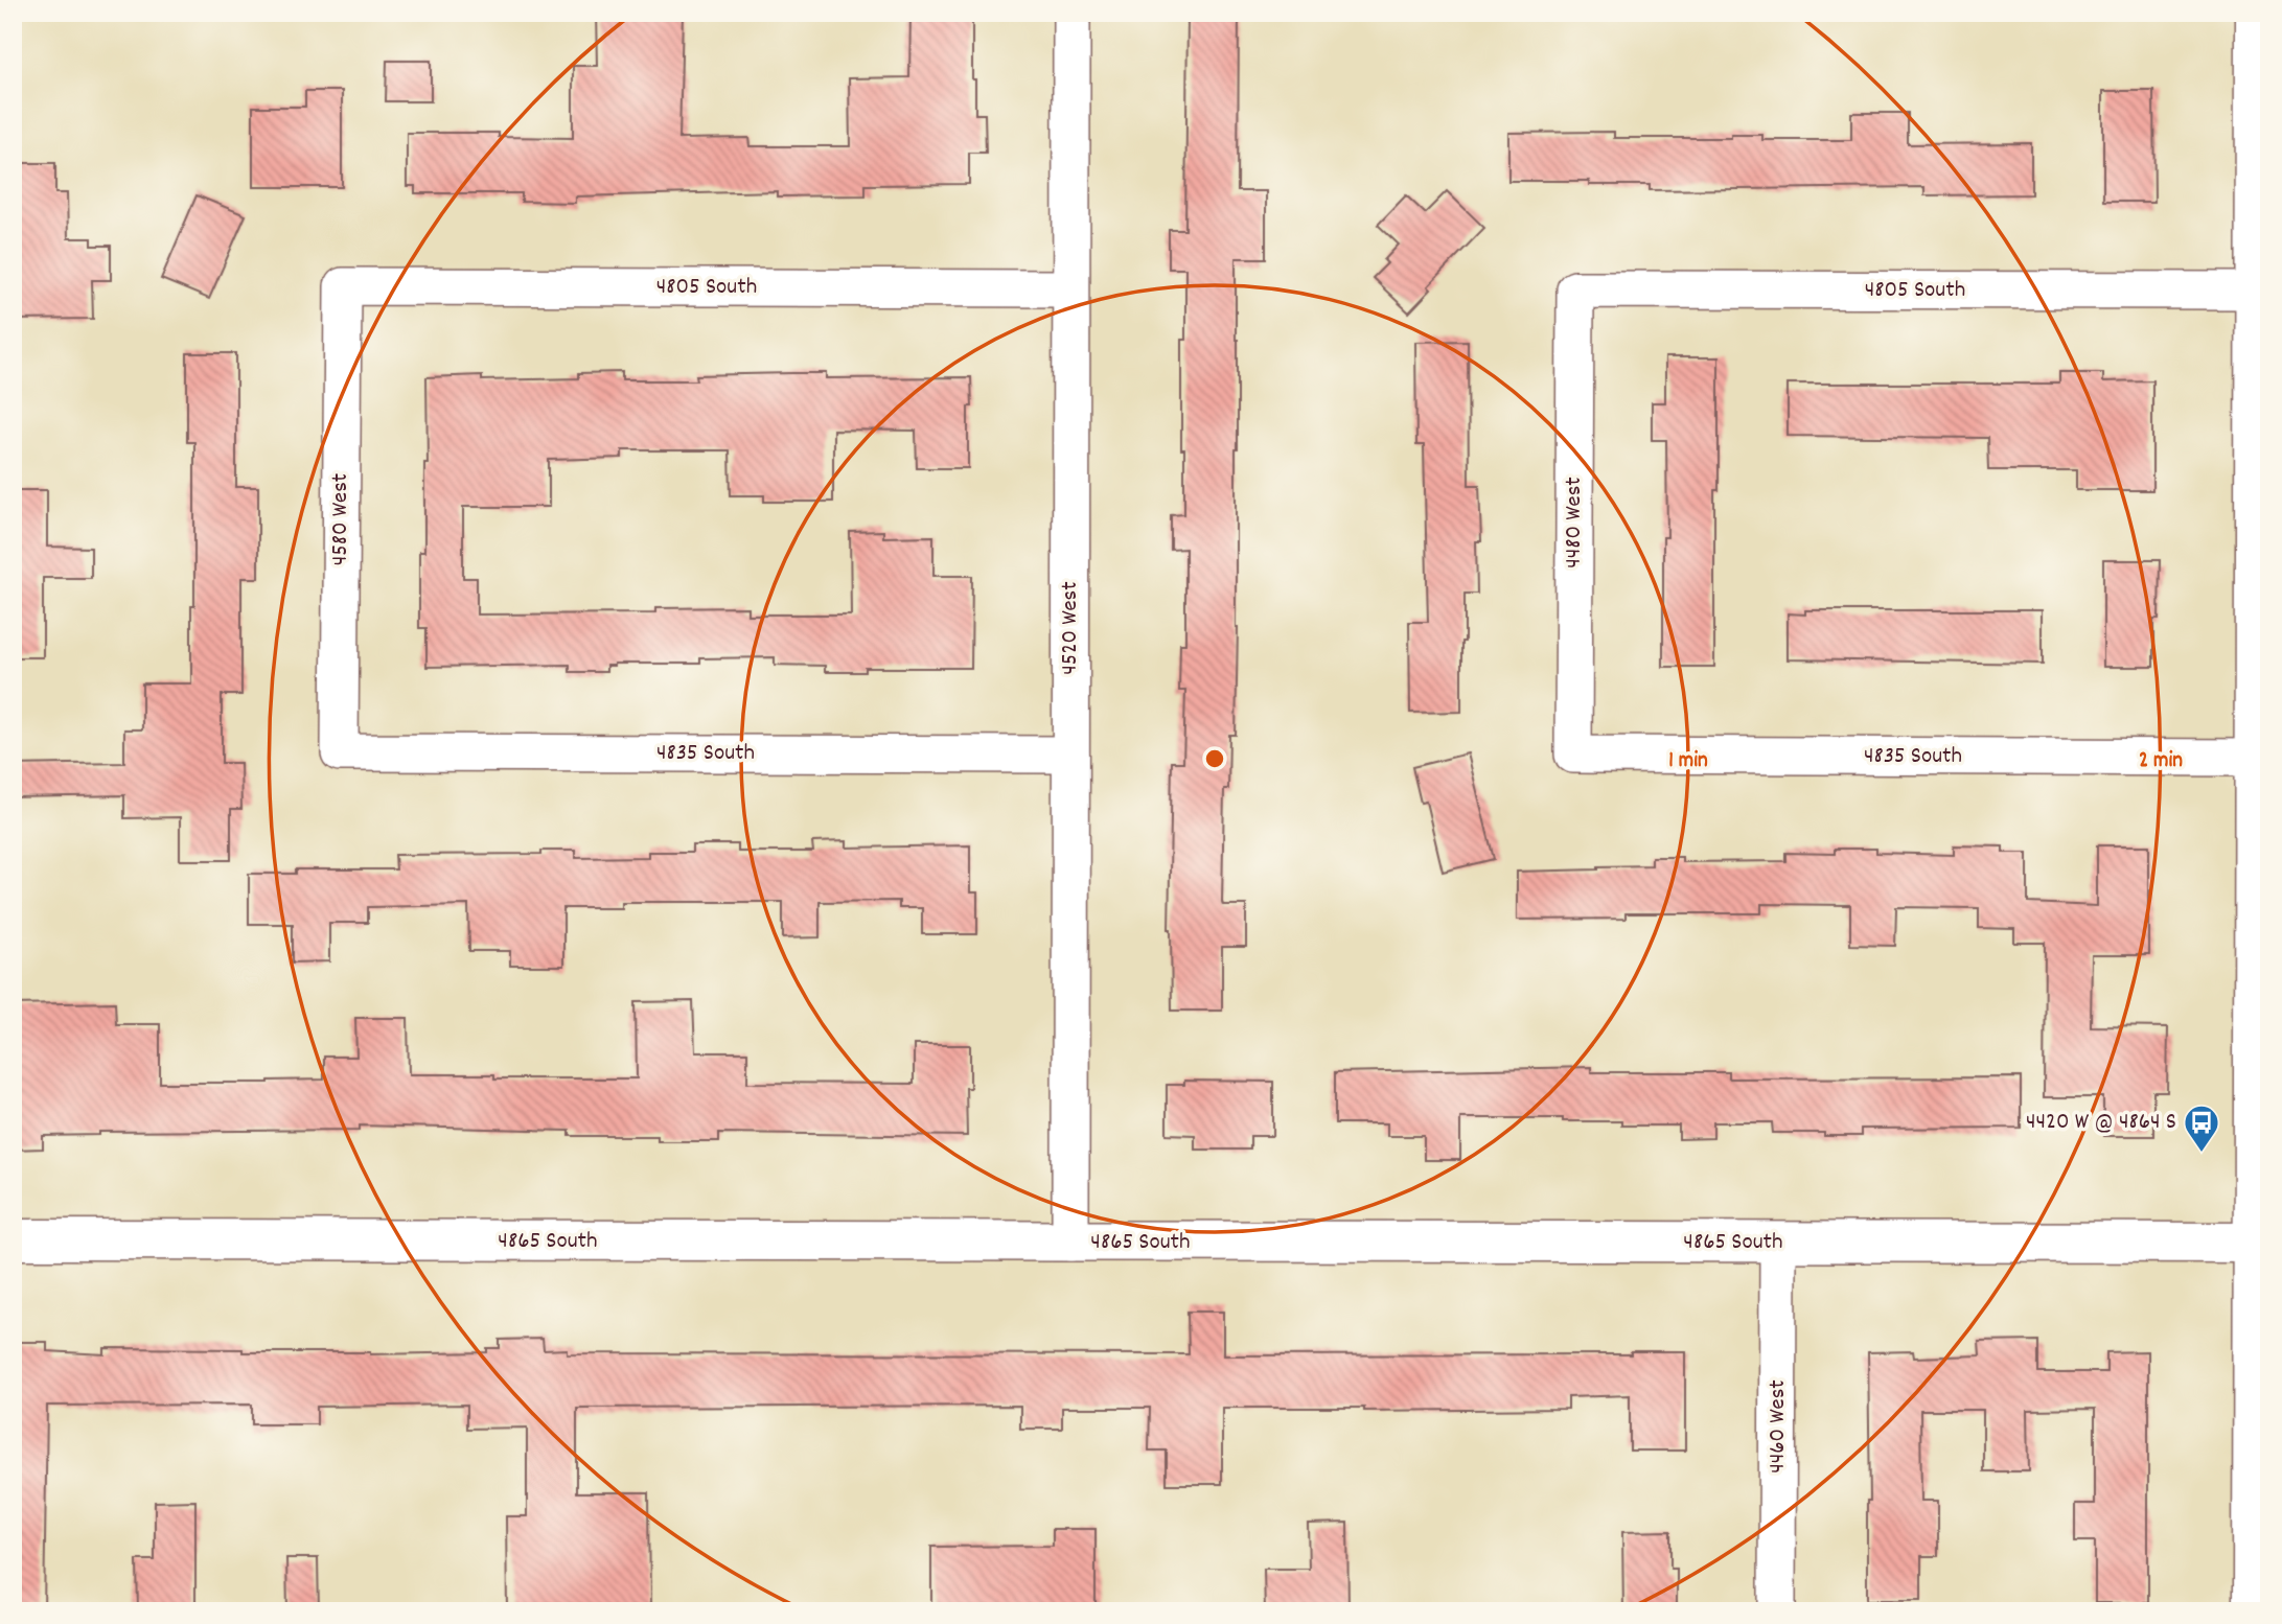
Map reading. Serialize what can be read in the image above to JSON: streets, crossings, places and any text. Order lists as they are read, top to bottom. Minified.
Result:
{"streets":{"street":["4805 South","4580 West","4480 West","4520 West","4835 South","4865 South","4460 West"]},"crossings":[["4805 South","4580 West"],["4805 South","4480 West"],["4805 South","4520 West"],["4580 West","4835 South"],["4480 West","4835 South"],["4520 West","4835 South"],["4520 West","4865 South"],["4865 South","4460 West"]],"places":{"bus stop":["4420 W @ 4864 S"]},"rings":["1 min","2 min"]}
